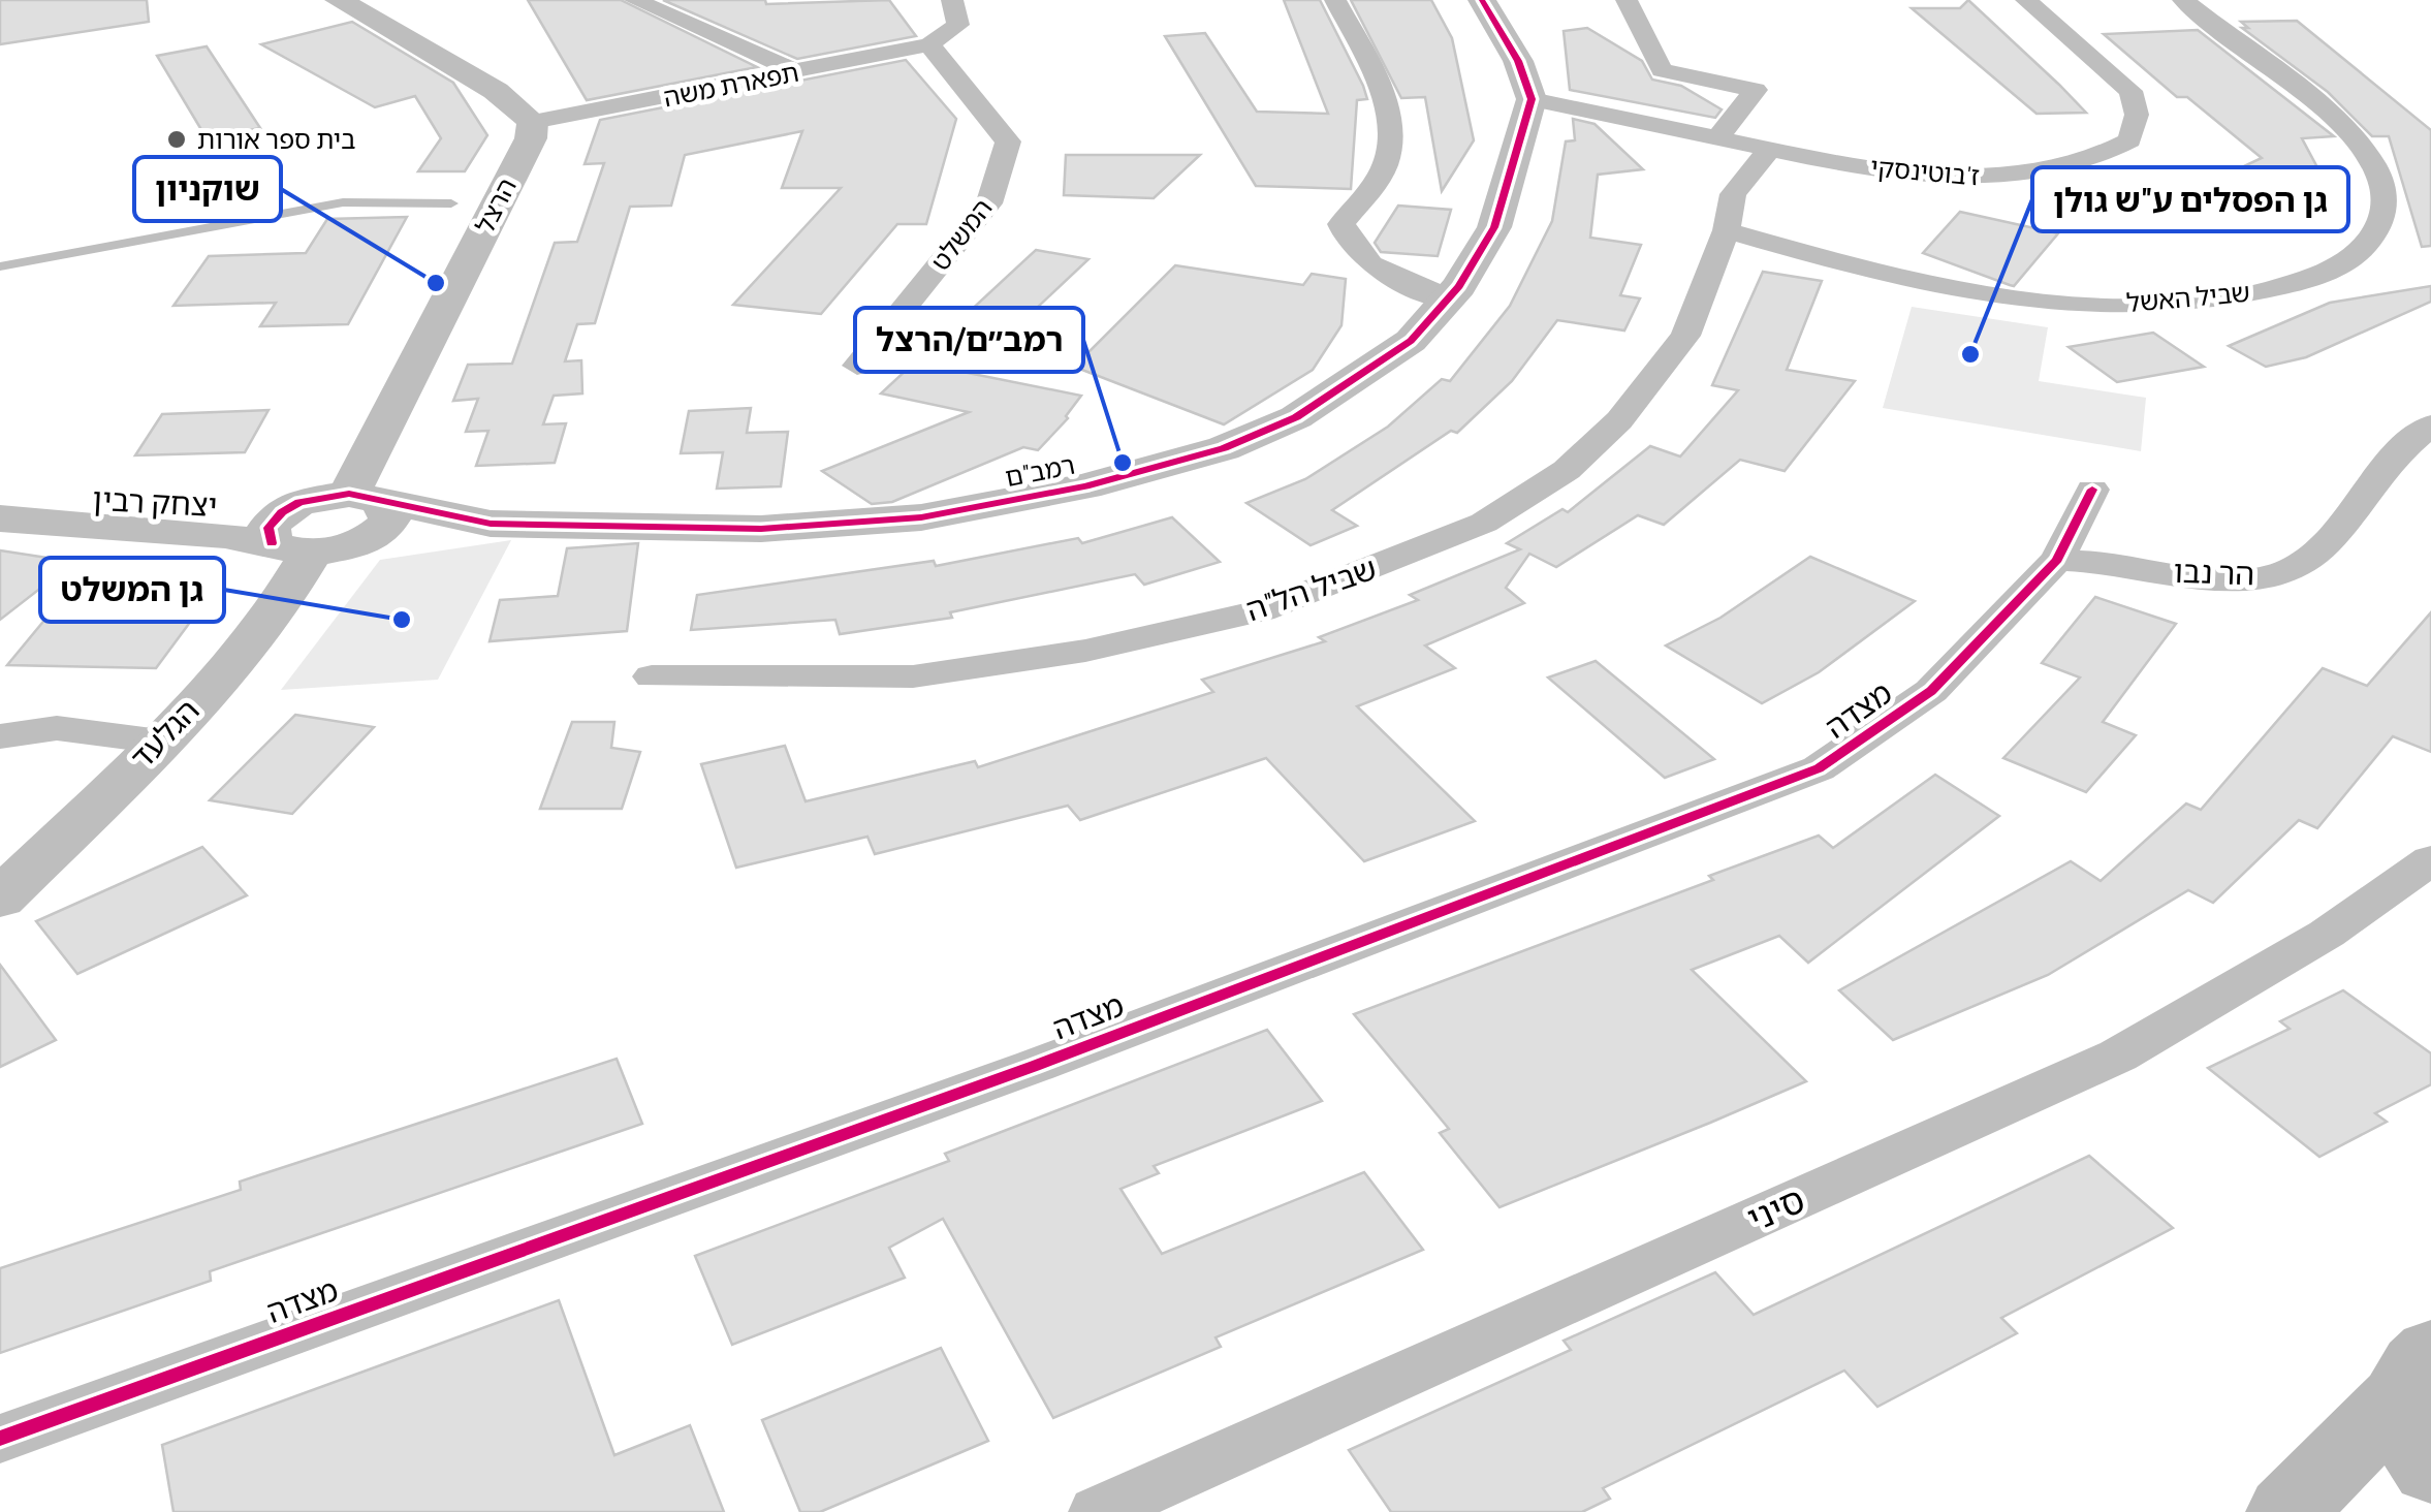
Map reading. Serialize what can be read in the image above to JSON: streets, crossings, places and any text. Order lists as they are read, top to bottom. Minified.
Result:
{"streets":{"street":["תפארת משה","ז'בוטינסקי","הרצל","המשלט","שביל האשל","רמב\"ם","יצחק רבין","הר נבו","שביל הל\"ה","מצדה","הגלעד","סיני"]},"crossings":[["תפארת משה","הרצל"],["תפארת משה","המשלט"],["ז'בוטינסקי","רמב\"ם"],["ז'בוטינסקי","שביל הל\"ה"],["הרצל","רמב\"ם"],["הרצל","יצחק רבין"],["הרצל","הגלעד"],["שביל האשל","שביל הל\"ה"],["רמב\"ם","יצחק רבין"],["רמב\"ם","הגלעד"],["יצחק רבין","הגלעד"],["הר נבו","מצדה"]],"places":["בית ספר אורות","שוקניון","גן הפסלים ע\"ש גולן","רמב״ם/הרצל","גן המשלט"]}
